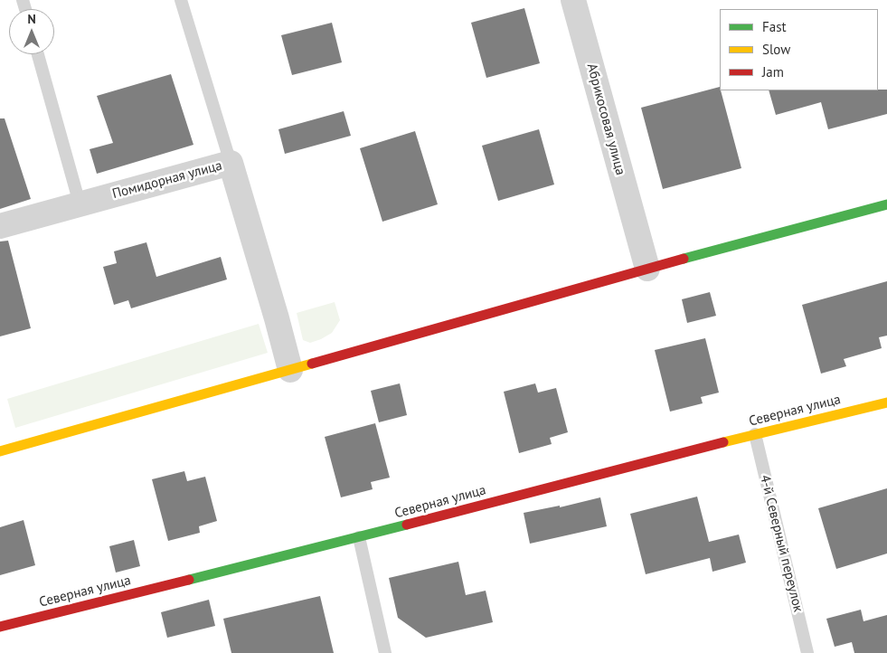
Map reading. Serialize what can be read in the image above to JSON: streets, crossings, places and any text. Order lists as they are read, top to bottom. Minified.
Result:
{"streets":{"street":["Абрикосовая улица","Помидорная улица","Северная улица"],"lane":["4-й Северный переулок"]},"crossings":[["Северная улица","4-й Северный переулок"]],"legend":["Fast","Slow","Jam"],"north":"top"}
